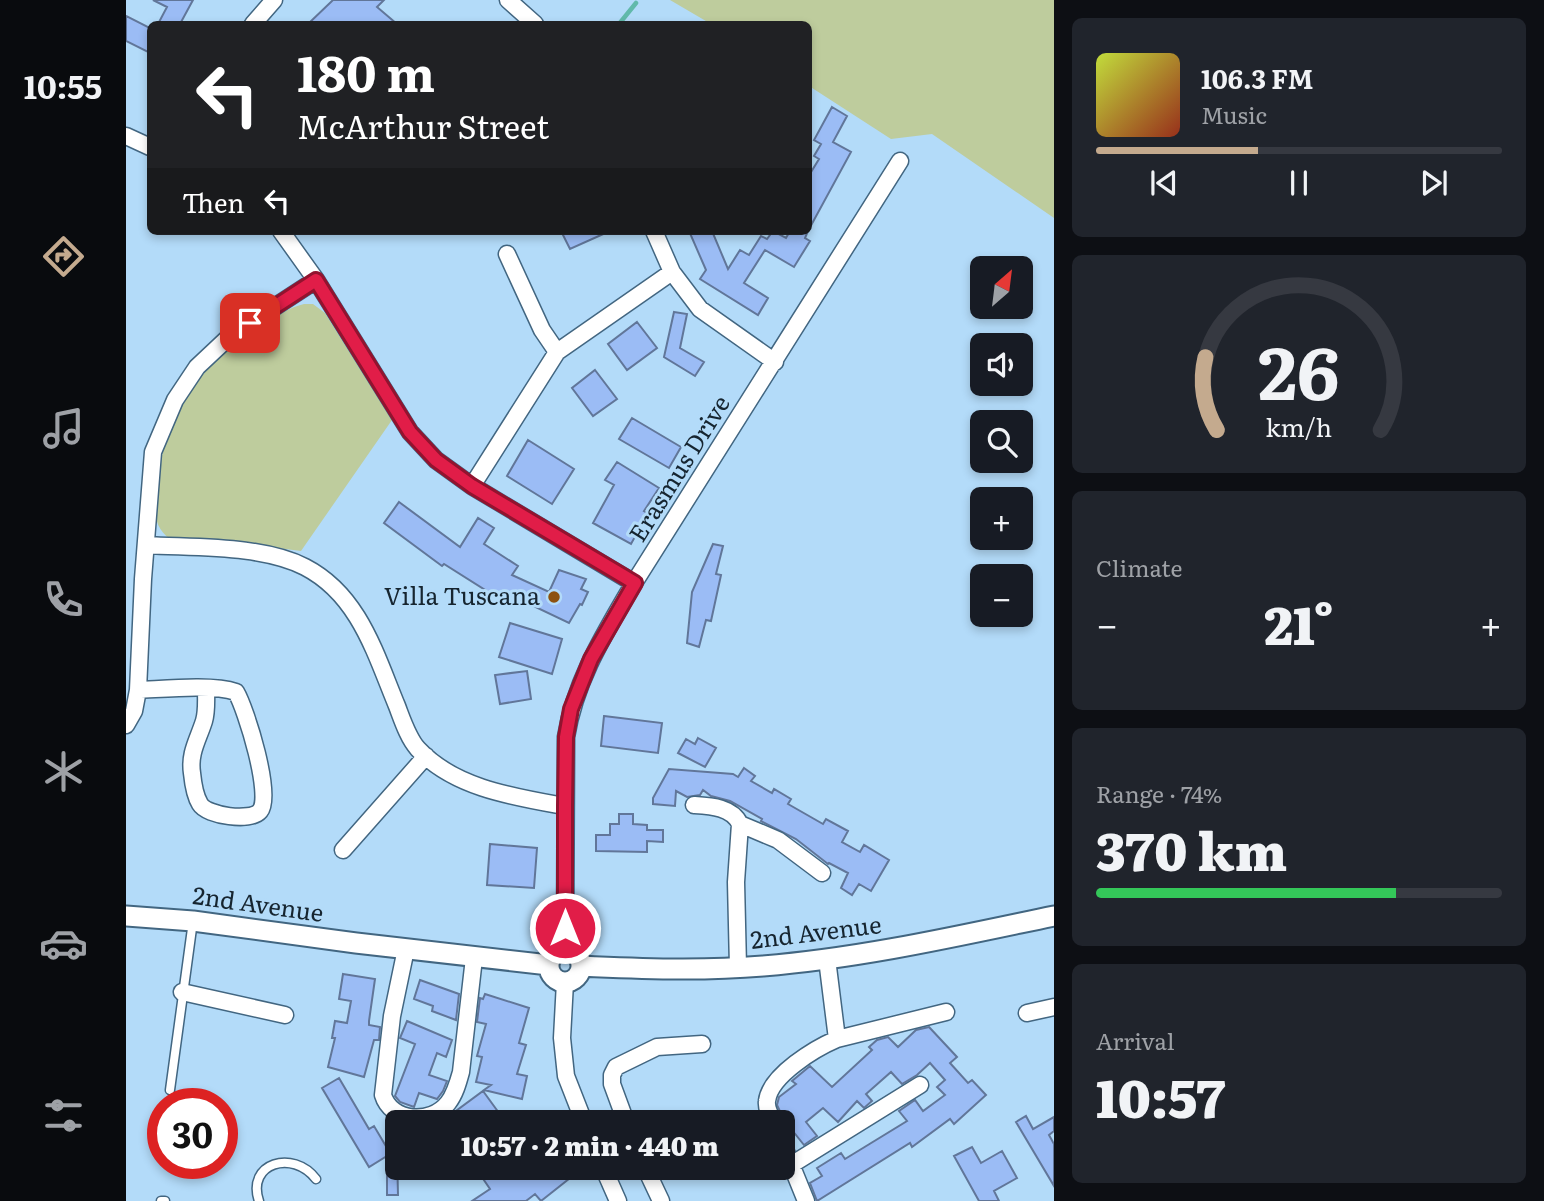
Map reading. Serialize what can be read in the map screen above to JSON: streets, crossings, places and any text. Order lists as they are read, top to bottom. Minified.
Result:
{"streets":{"street":["Erasmus Drive","2nd Avenue"]},"crossings":[["Erasmus Drive","2nd Avenue"]],"places":["Villa Tuscana"],"north":"top right","page":{"tabs":"10:55","turn":["180 m","McArthur Street"],"song":["106.3 FM","Music"],"then":"Then","map_buttons":["+","−"],"tile":["Climate",["Range · 74%","370 km"],["Arrival","10:57"]],"heat":["−","21°","+"],"limit":"30","trip":"10:57 · 2 min · 440 m","gauge":["26","km/h"]}}
